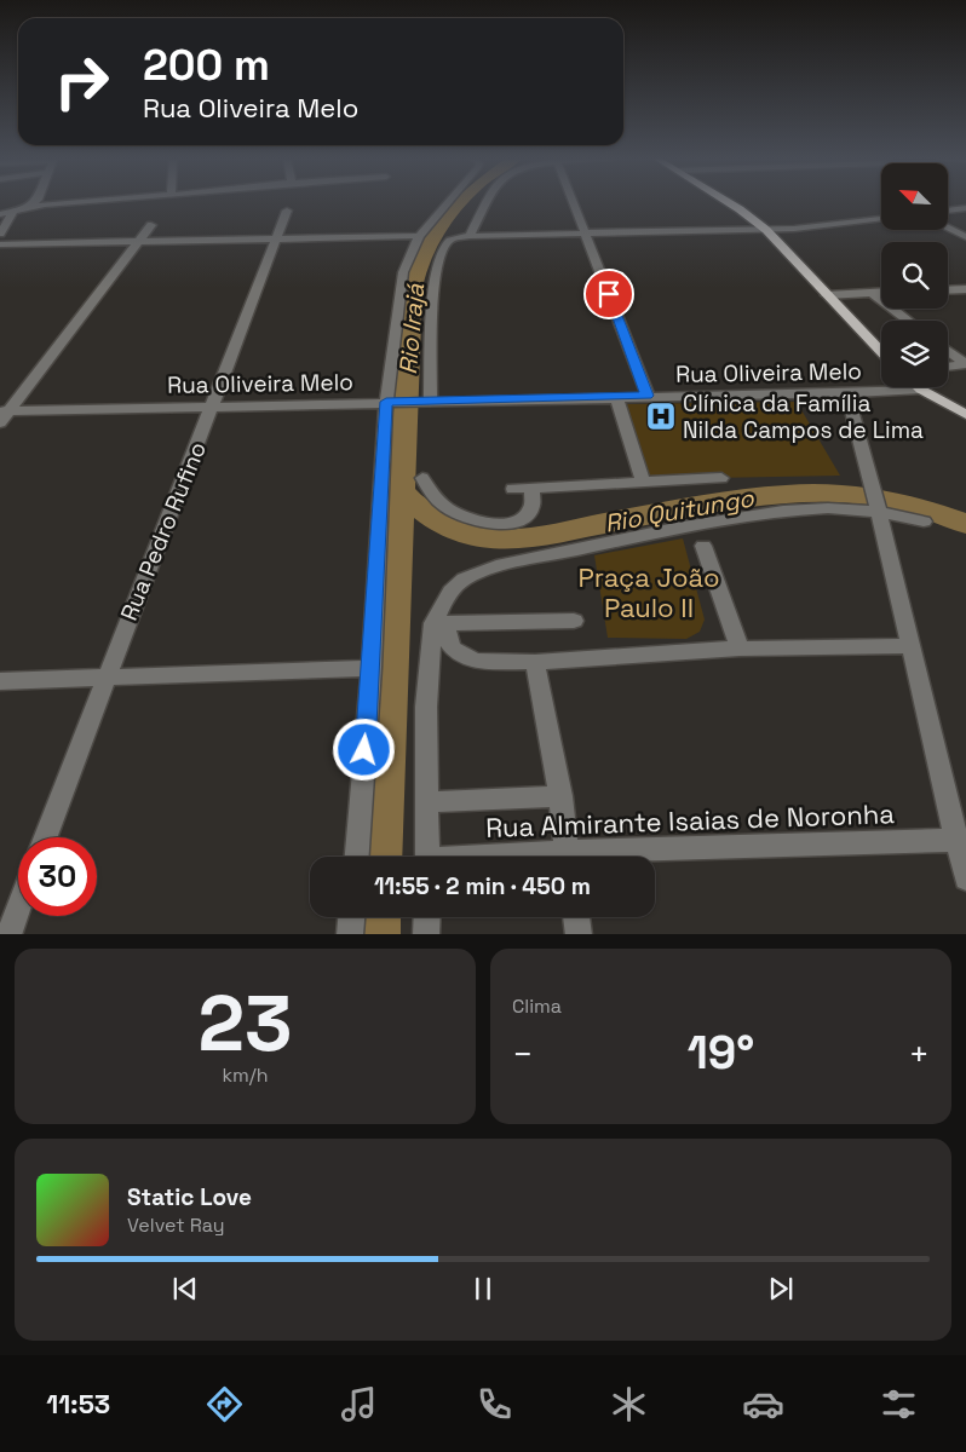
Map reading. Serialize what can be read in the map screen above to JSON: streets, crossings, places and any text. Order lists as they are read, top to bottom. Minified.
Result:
{"streets":{"street":["Rua Oliveira Melo","Rua Pedro Rufino","Rua Almirante Isaias de Noronha"]},"crossings":[["Rua Oliveira Melo","Rua Pedro Rufino"]],"water":["Rio Irajá","Rio Quitungo"],"parks":["Praça João Paulo II"],"places":{"hospital":["Clínica da Família Nilda Campos de Lima"]},"north":"top left","page":{"turn":["200 m","Rua Oliveira Melo"],"limit":"30","trip":"11:55 · 2 min · 450 m","tile":[["23","km/h"],"Clima"],"heat":["−","19°","+"],"song":["Static Love","Velvet Ray"],"tabs":"11:53"}}
